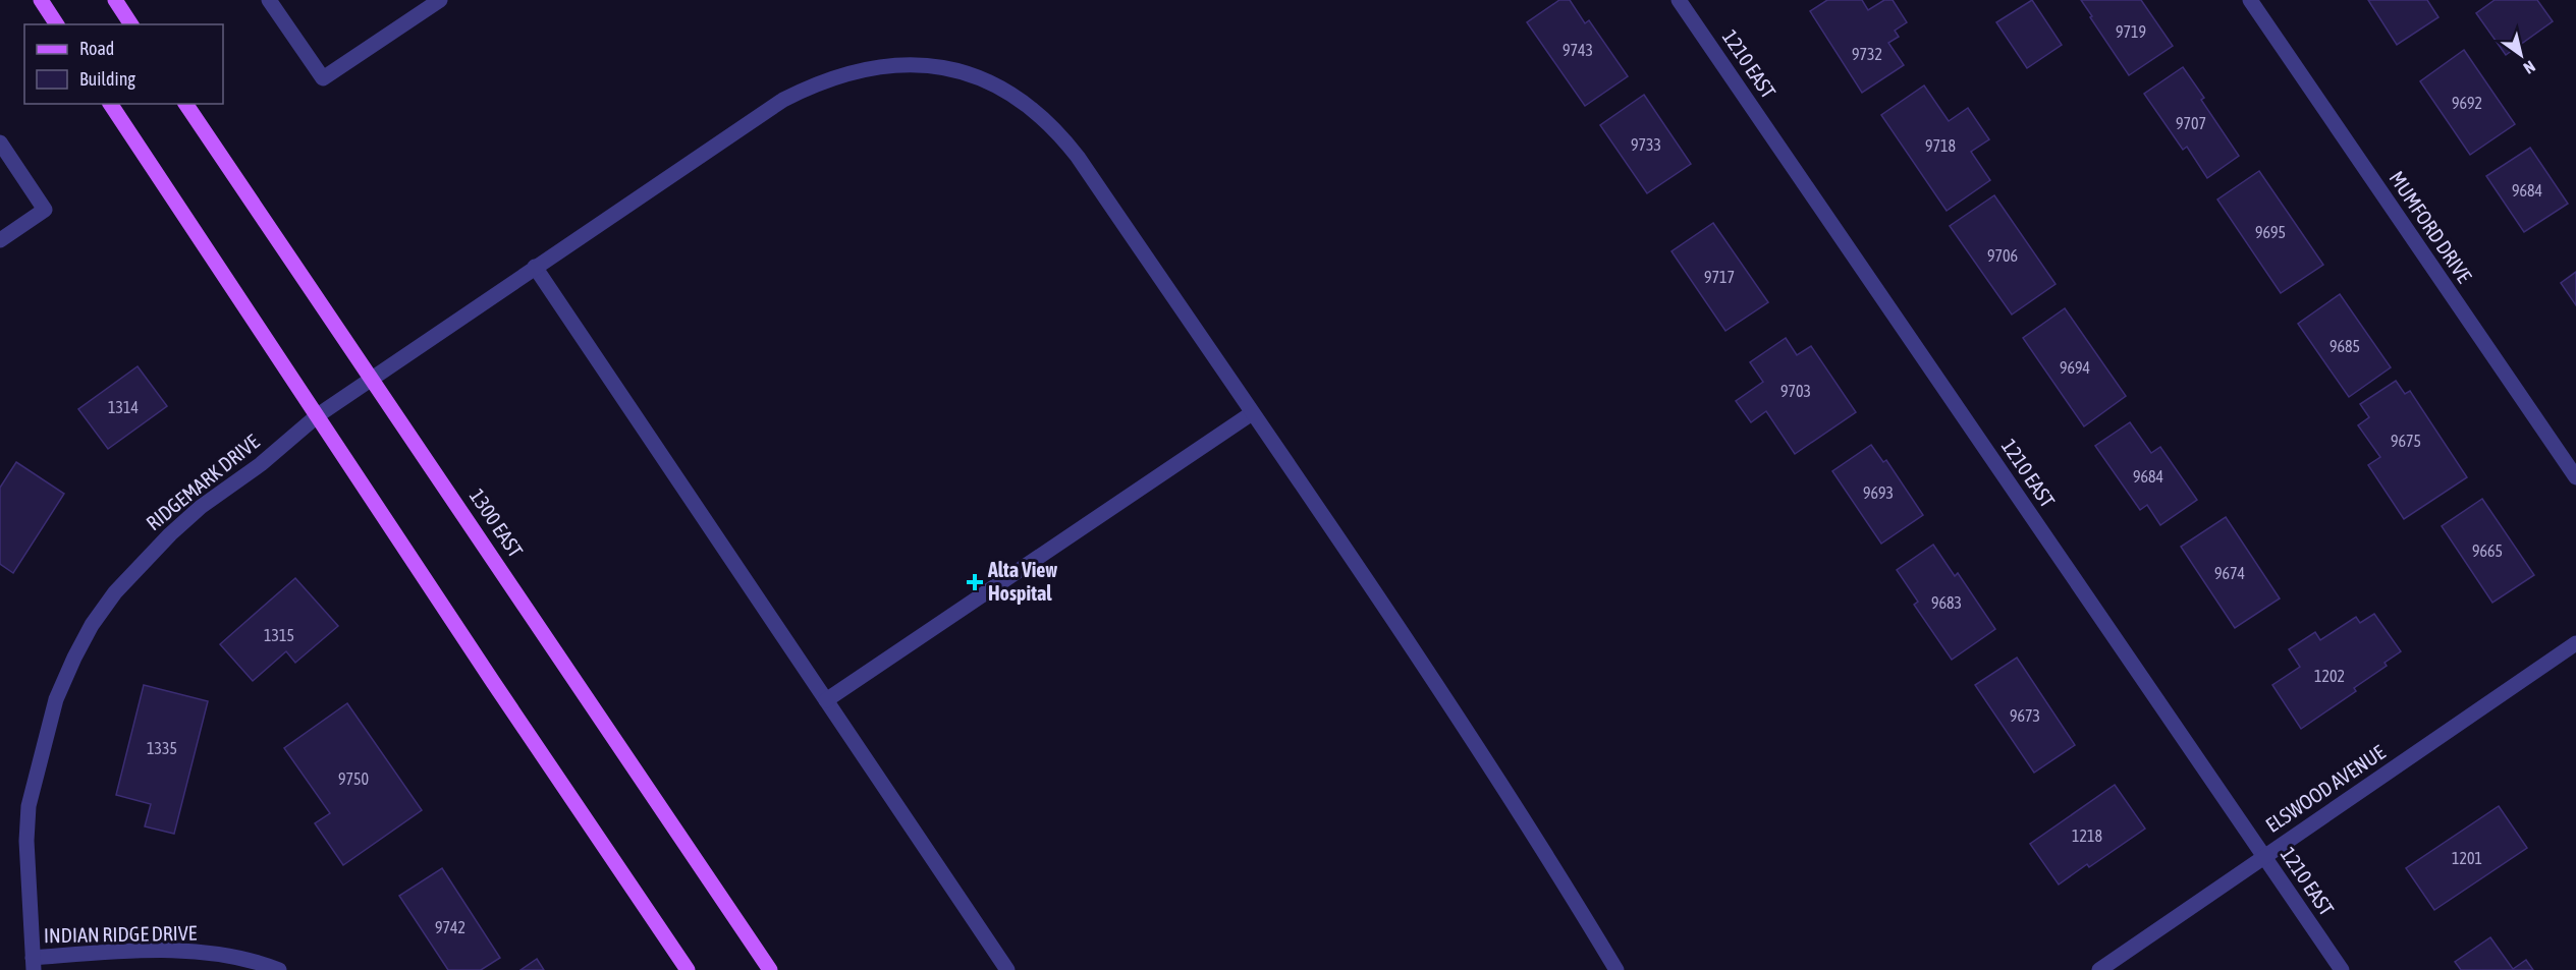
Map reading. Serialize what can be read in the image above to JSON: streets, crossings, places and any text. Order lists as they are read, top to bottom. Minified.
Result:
{"streets":{"main road":["1300 EAST"],"street":["1210 EAST","MUMFORD DRIVE","RIDGEMARK DRIVE","ELSWOOD AVENUE","INDIAN RIDGE DRIVE"]},"crossings":[["1210 EAST","ELSWOOD AVENUE"],["RIDGEMARK DRIVE","1300 EAST"],["RIDGEMARK DRIVE","INDIAN RIDGE DRIVE"]],"places":{"health":["Alta View Hospital"]},"house_numbers":["9719","9743","9732","9692","9707","9733","9718","9684","9695","9706","9717","9685","9694","9703","1314","9675","9684","9693","9665","9674","9683","1315","1202","9673","1335","9750","1218","1201","9742"],"legend":["Road","Building"],"north":"bottom right"}
